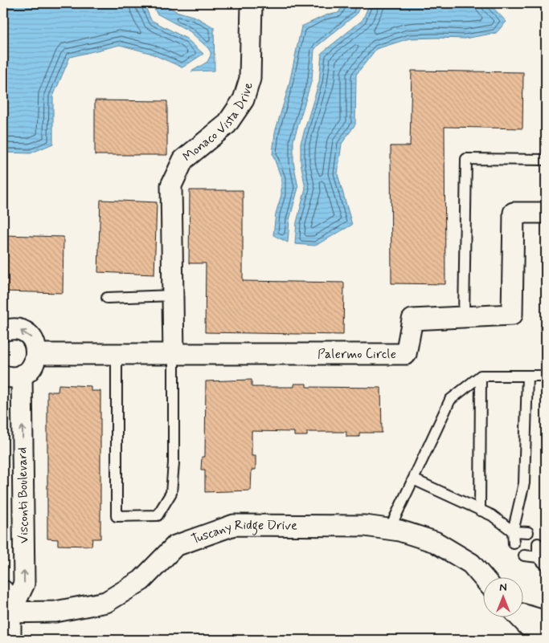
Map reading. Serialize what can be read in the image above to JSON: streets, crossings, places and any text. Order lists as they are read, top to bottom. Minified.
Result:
{"streets":{"street":["Monaco Vista Drive","Palermo Circle","Visconti Boulevard","Tuscany Ridge Drive"]},"crossings":[["Monaco Vista Drive","Palermo Circle"],["Visconti Boulevard","Tuscany Ridge Drive"]],"one_way":["Visconti Boulevard"],"north":"top"}
